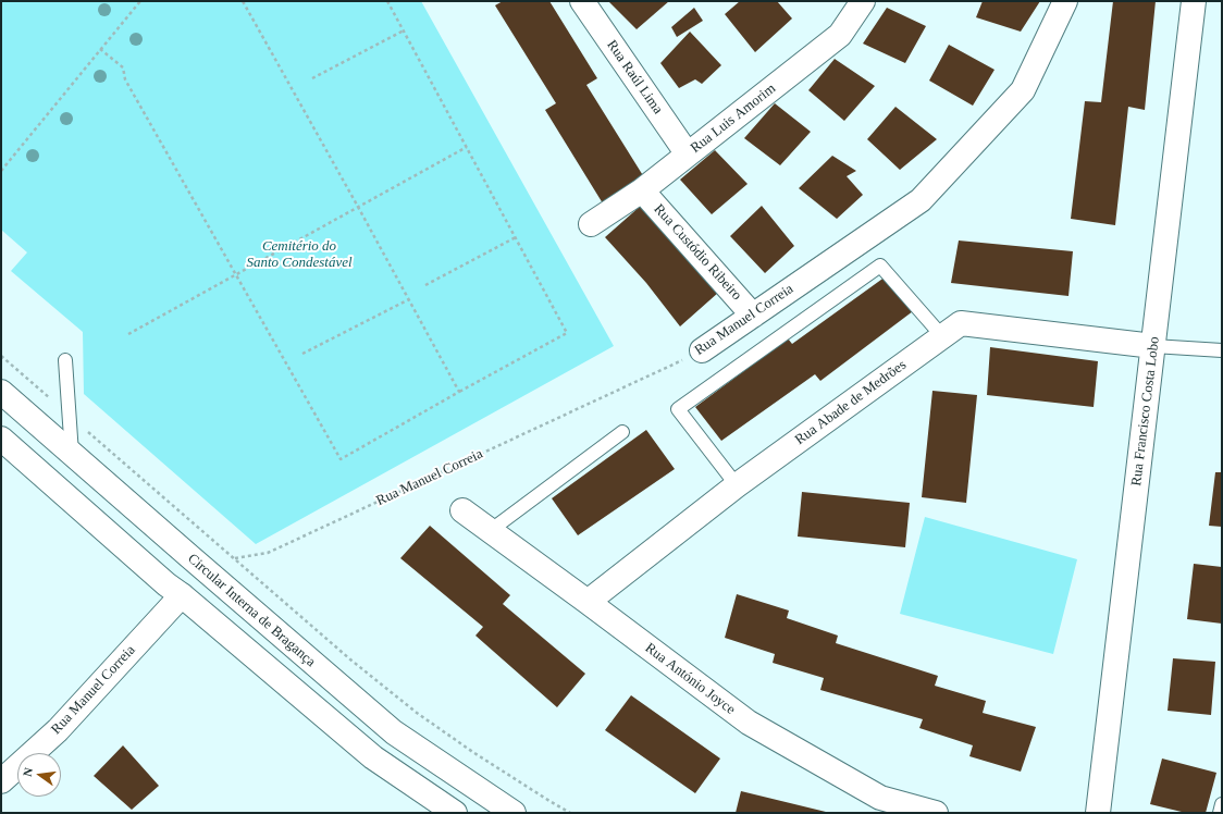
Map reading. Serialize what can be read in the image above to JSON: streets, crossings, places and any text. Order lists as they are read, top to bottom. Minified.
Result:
{"streets":{"street":["Rua Raúl Lima","Rua Luis Amorim","Rua Custódio Ribeiro","Rua Manuel Correia","Rua Abade de Medrões","Rua Francisco Costa Lobo","Circular Interna de Bragança","Rua António Joyce"]},"crossings":[["Rua Raúl Lima","Rua Luis Amorim"],["Rua Luis Amorim","Rua Custódio Ribeiro"],["Rua Custódio Ribeiro","Rua Manuel Correia"],["Rua Abade de Medrões","Rua Francisco Costa Lobo"],["Rua Abade de Medrões","Rua António Joyce"]],"parks":["Cemitério do Santo Condestável"],"north":"left"}
